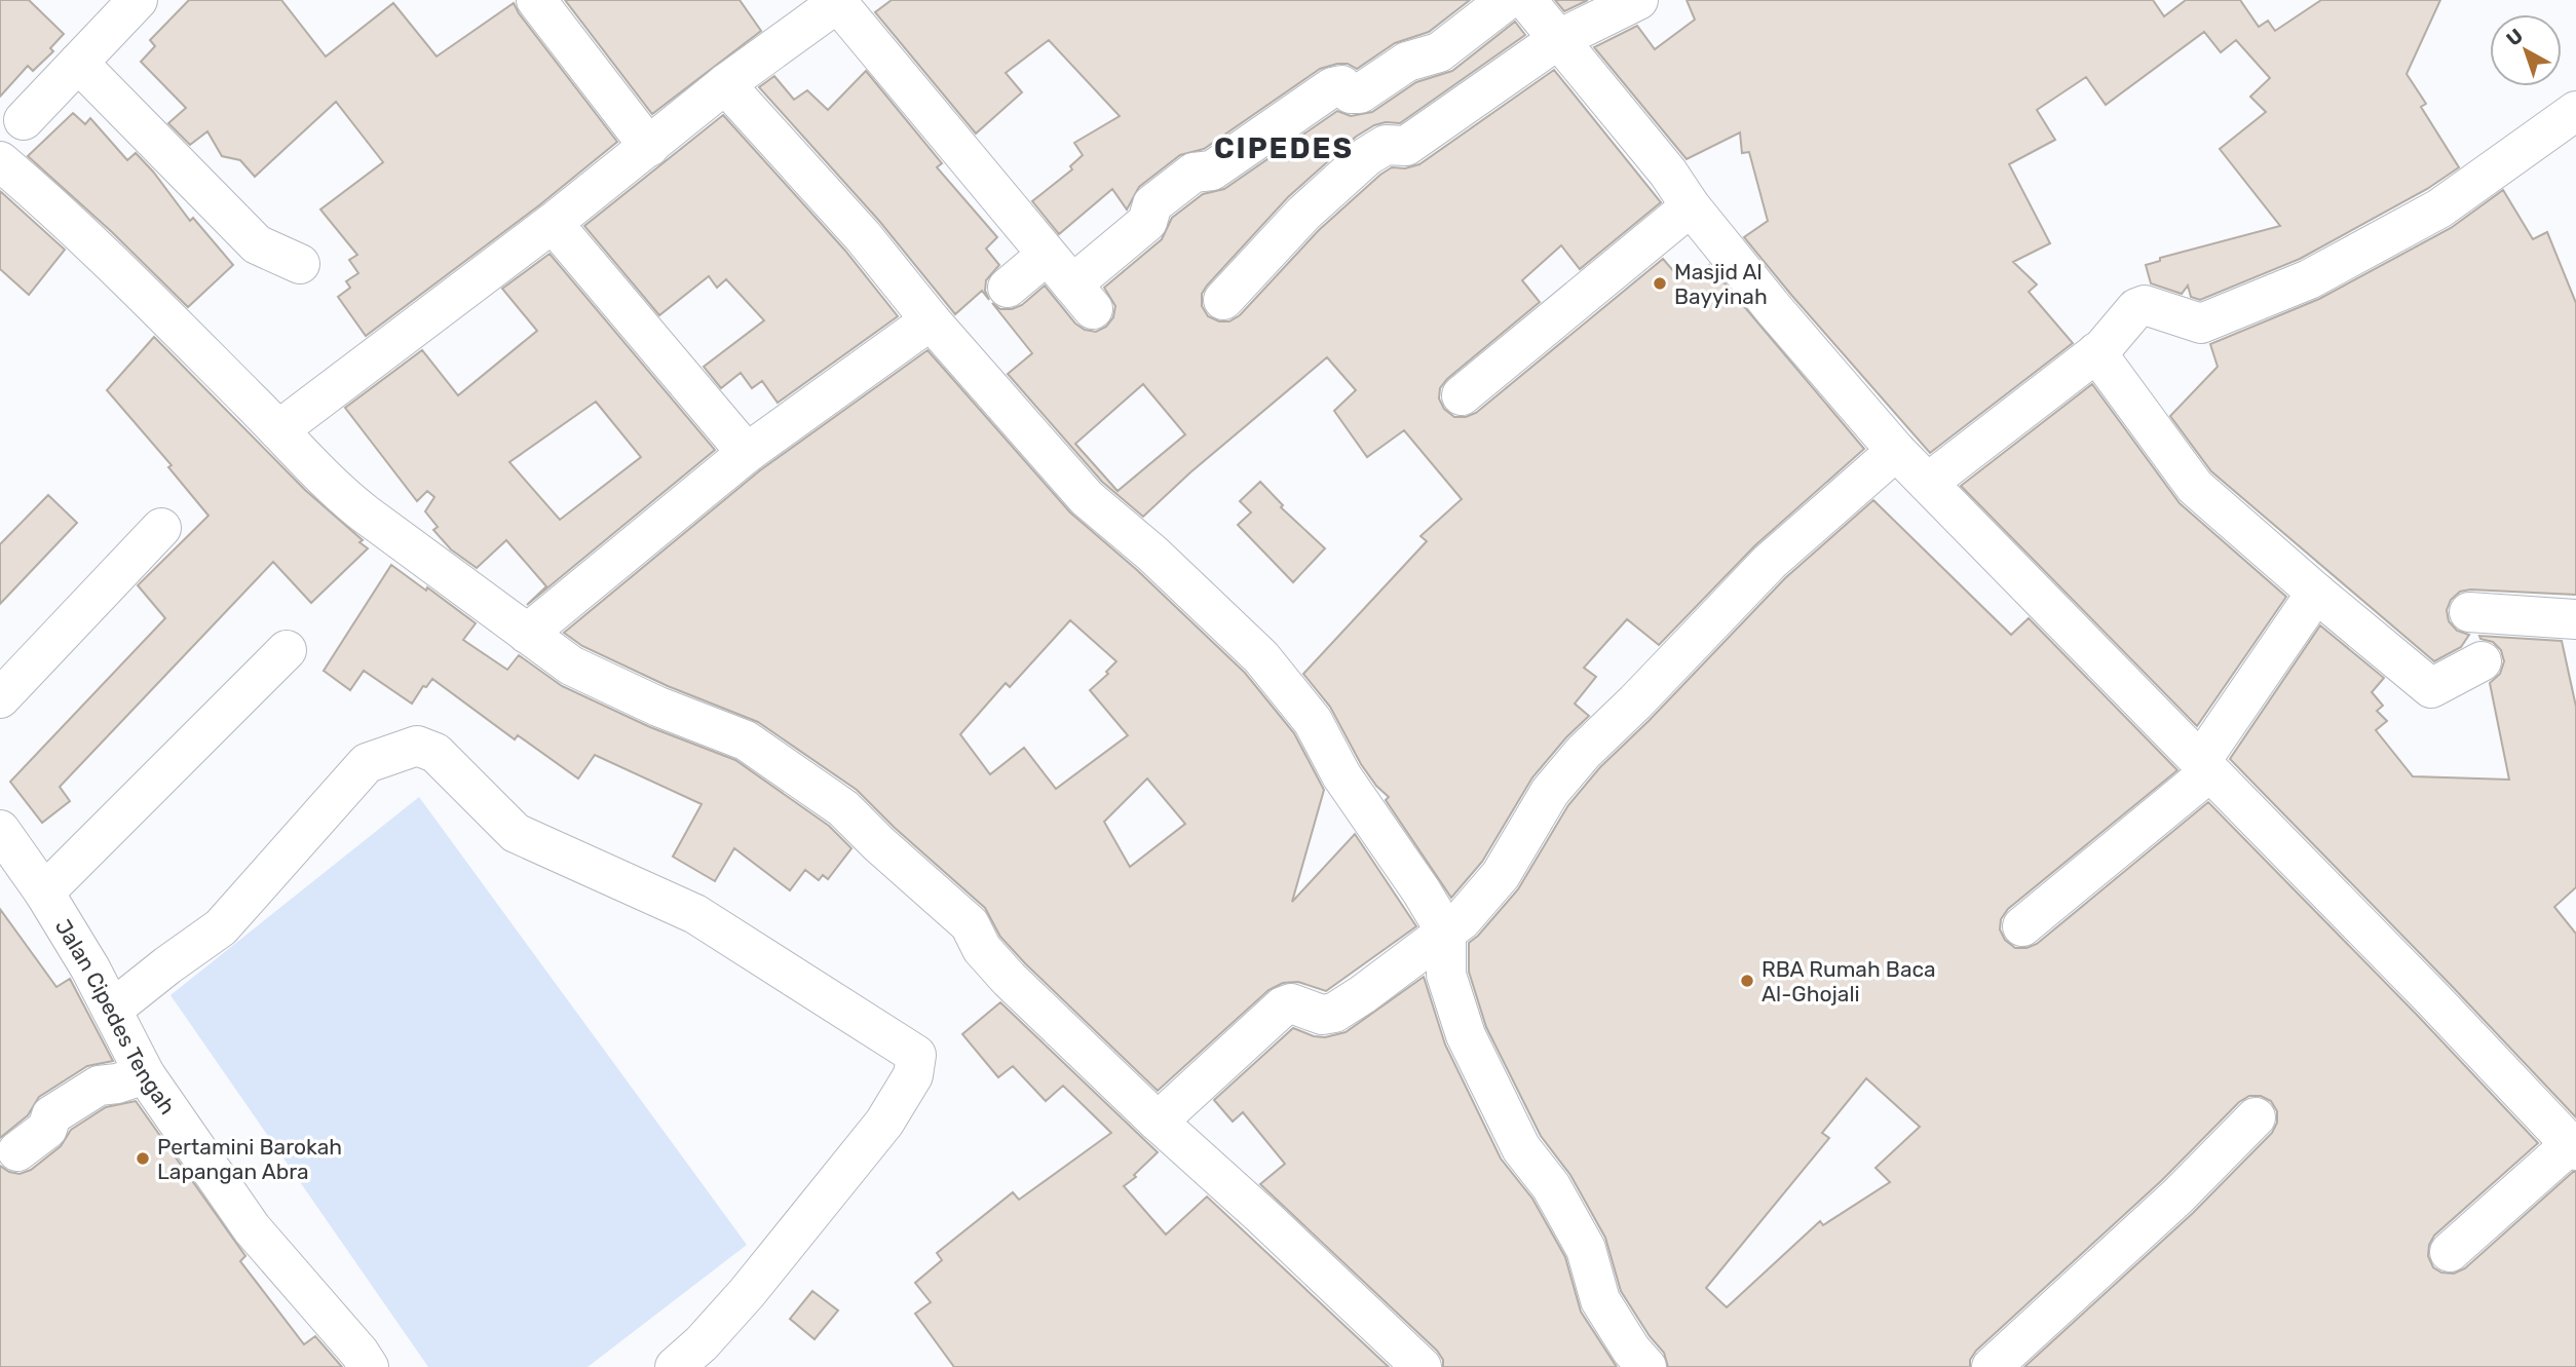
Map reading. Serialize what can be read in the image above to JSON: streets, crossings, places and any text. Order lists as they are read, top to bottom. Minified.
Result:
{"streets":{"street":["Jalan Cipedes Tengah"]},"districts":["CIPEDES"],"places":["Masjid Al Bayyinah","RBA Rumah Baca Al-Ghojali","Pertamini Barokah Lapangan Abra"],"north":"top left"}
